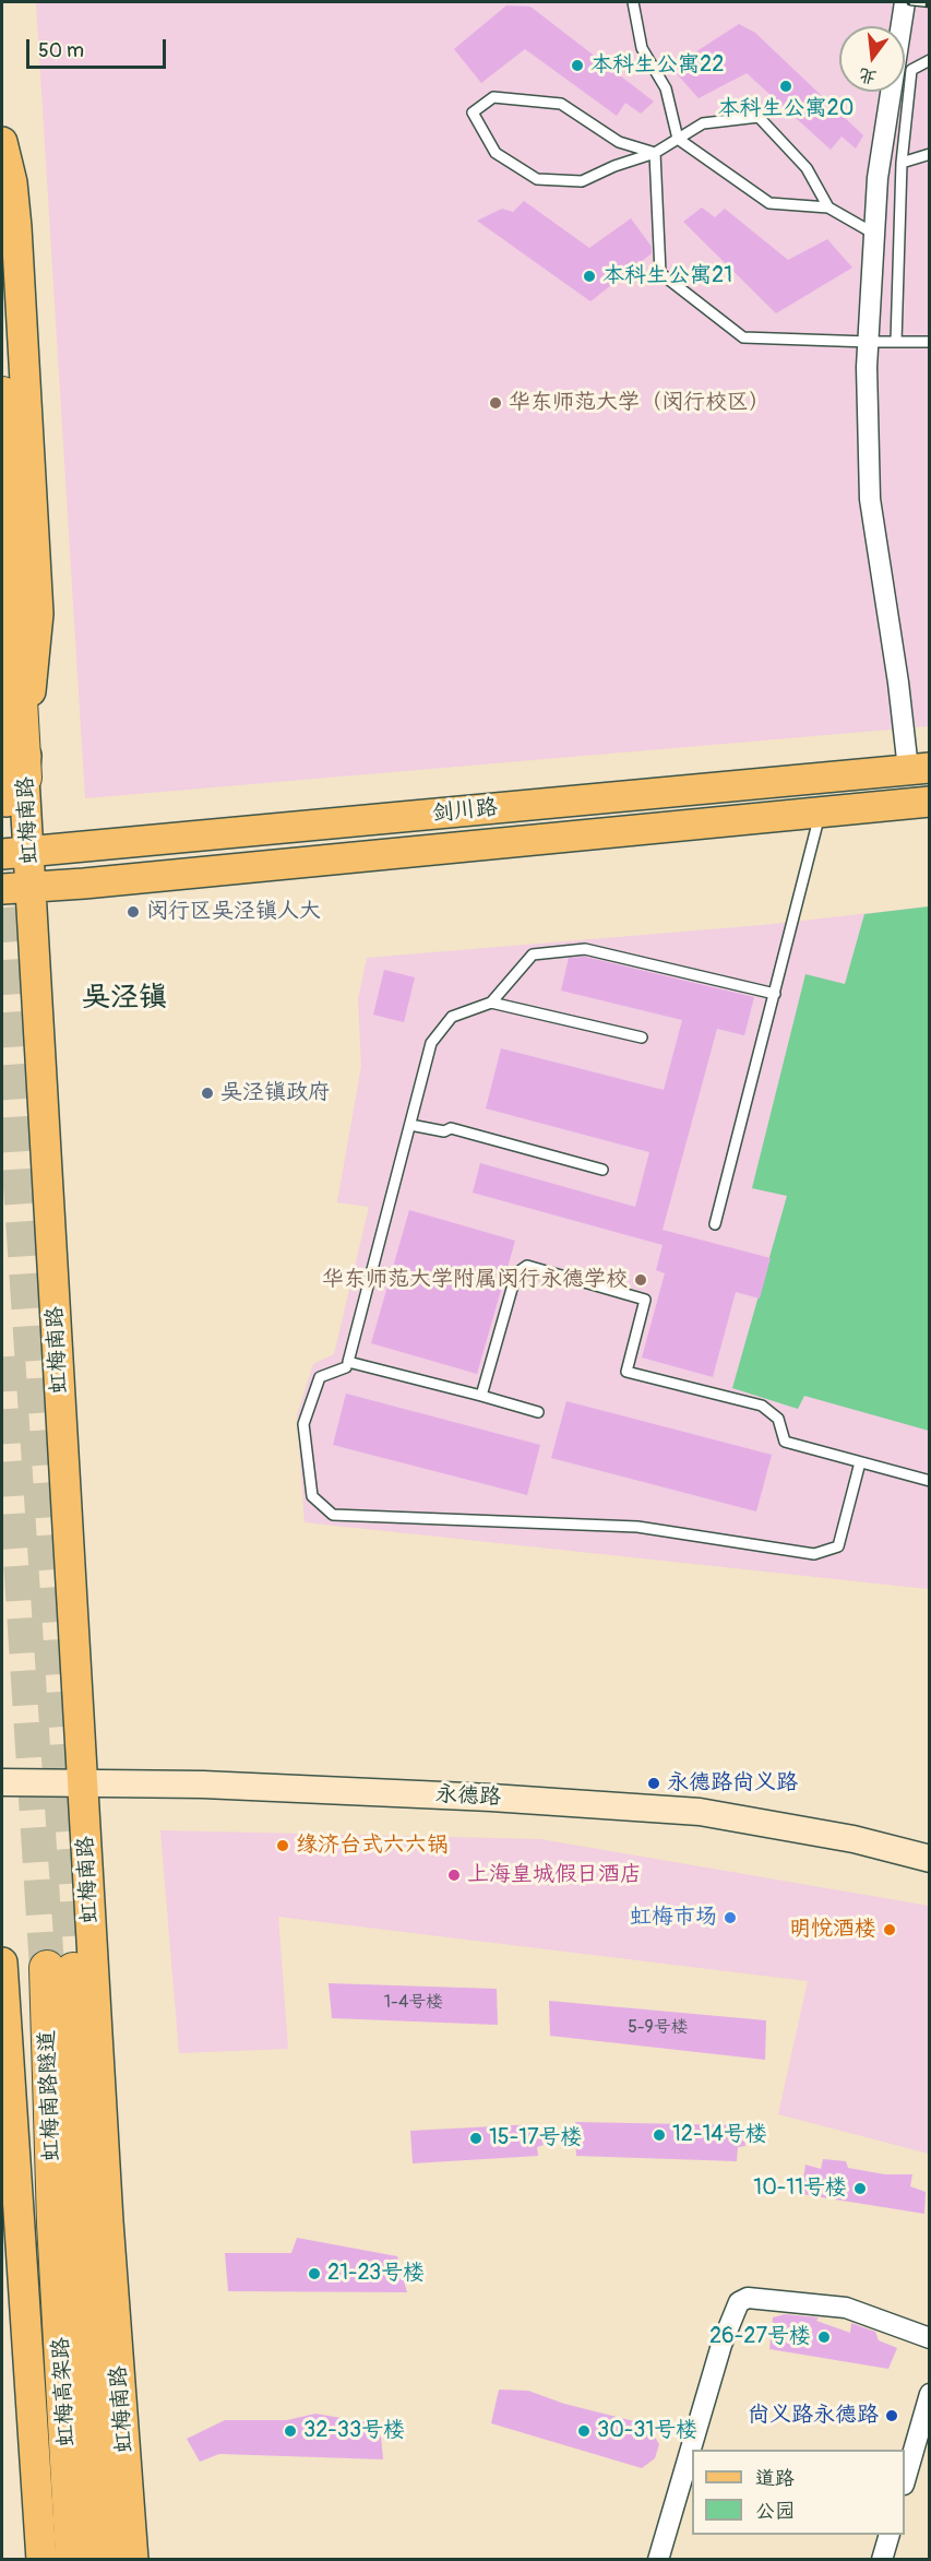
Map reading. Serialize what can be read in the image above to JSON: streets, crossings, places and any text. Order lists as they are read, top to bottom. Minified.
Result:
{"streets":{"highway":["虹梅南路隧道","虹梅高架路"],"main road":["剑川路","虹梅南路"],"street":["永德路"]},"crossings":[["剑川路","虹梅南路"],["虹梅南路","永德路"],["虹梅南路隧道","虹梅高架路"]],"districts":["吴泾镇"],"places":["本科生公寓22","本科生公寓20","本科生公寓21","华东师范大学（闵行校区）","闵行区吴泾镇人大","吴泾镇政府","华东师范大学附属闵行永德学校","永德路尚义路","缘济台式六六锅","上海皇城假日酒店","虹梅市场","明悦酒楼","12-14号楼","15-17号楼","10-11号楼","21-23号楼","26-27号楼","尚义路永德路","32-33号楼","30-31号楼"],"house_numbers":["1-4号楼","5-9号楼"],"legend":["道路","公园"],"scale_bar":"50 m","north":"bottom"}
